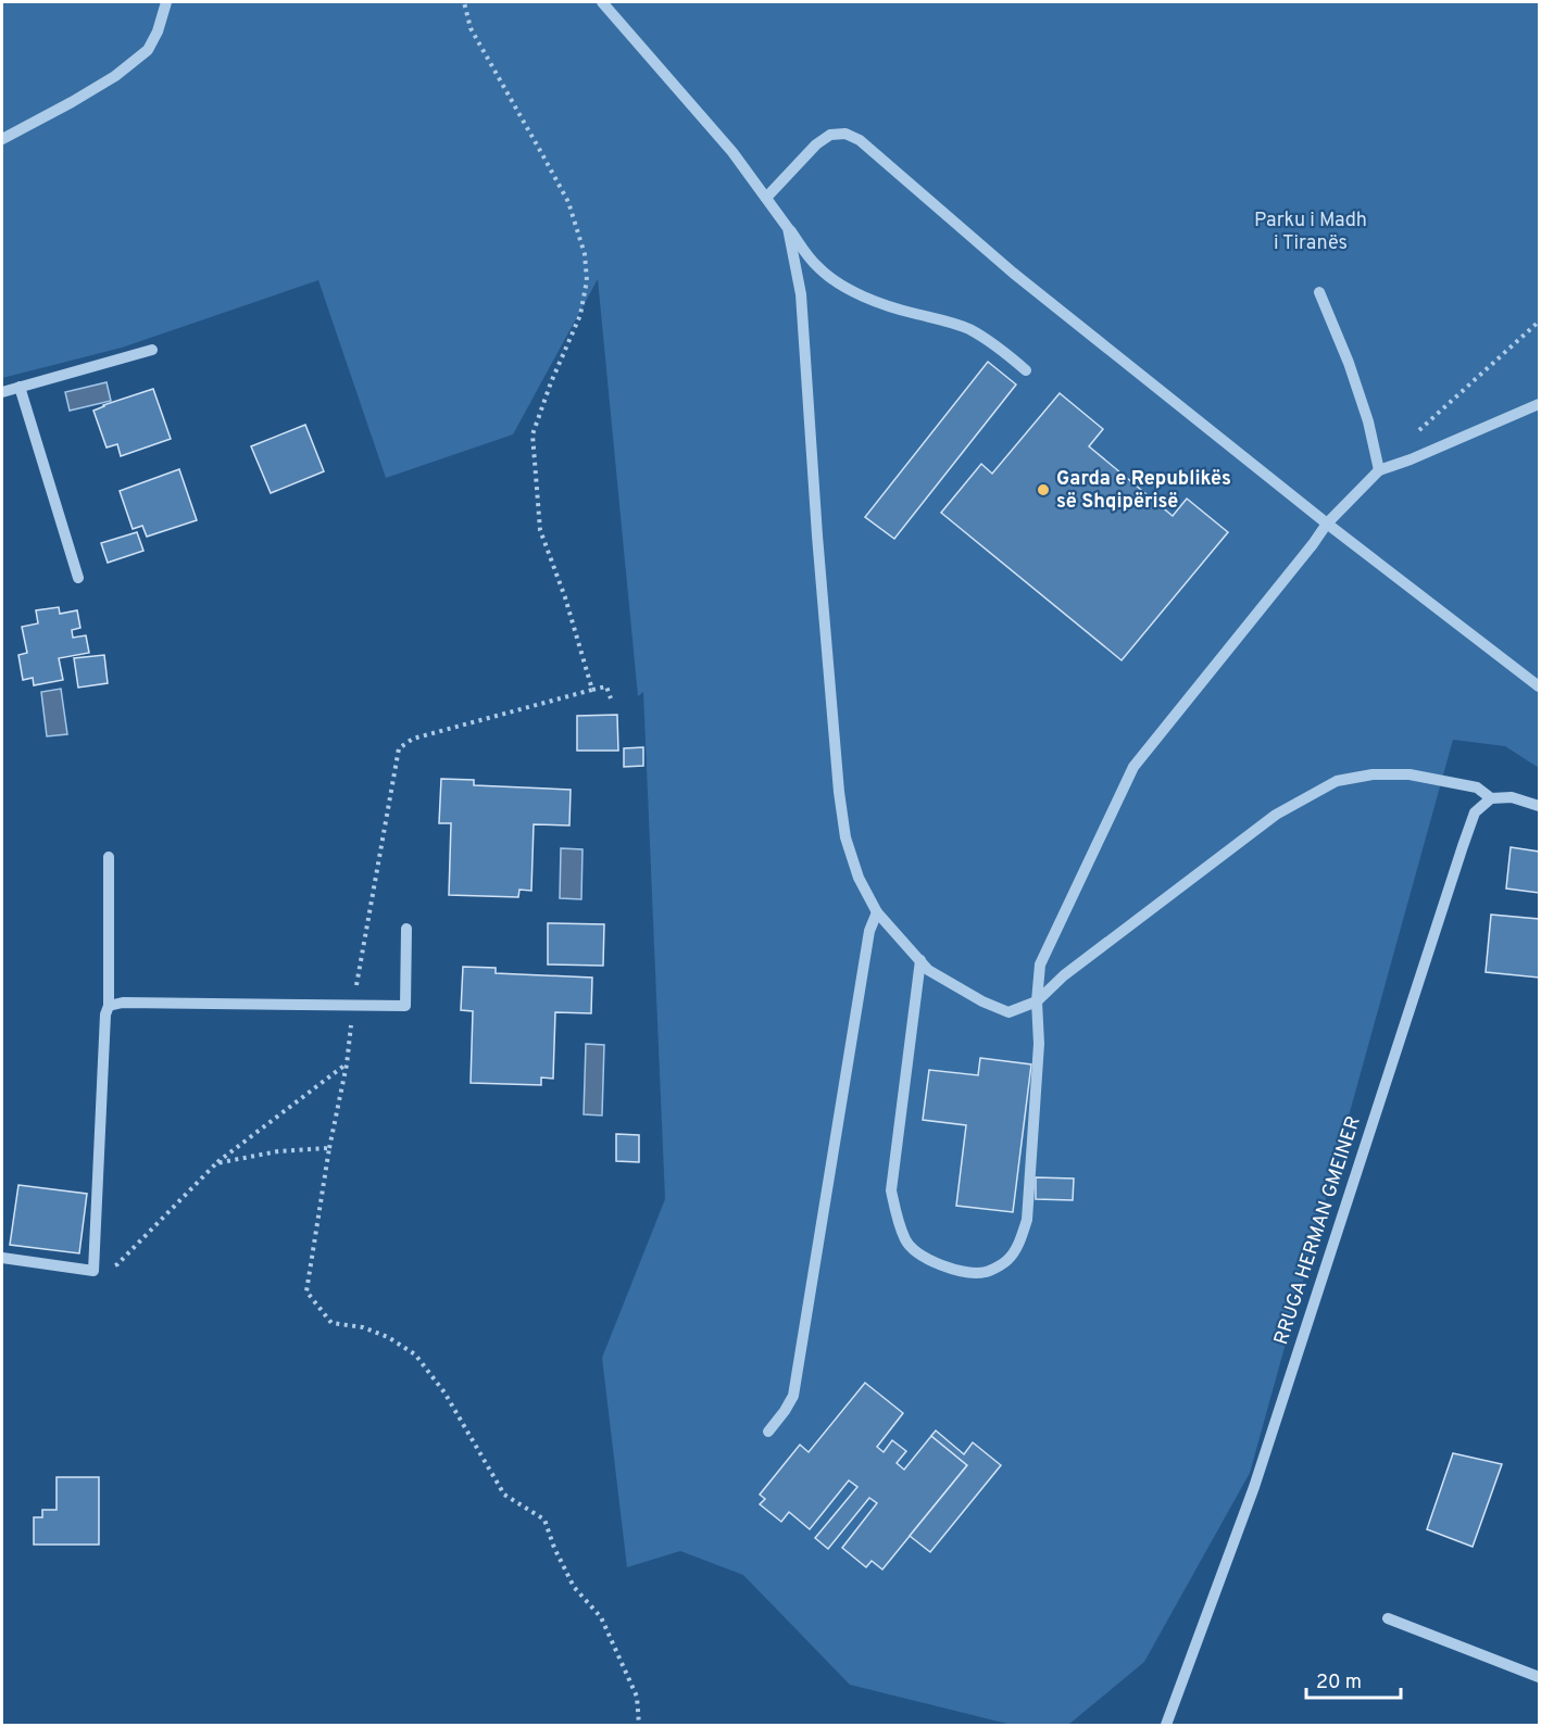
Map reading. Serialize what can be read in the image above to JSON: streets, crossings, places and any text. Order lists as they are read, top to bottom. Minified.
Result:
{"streets":{"street":["RRUGA HERMAN GMEINER"]},"parks":["Parku i Madh i Tiranës"],"places":["Garda e Republikës së Shqipërisë"],"scale_bar":"20 m"}
